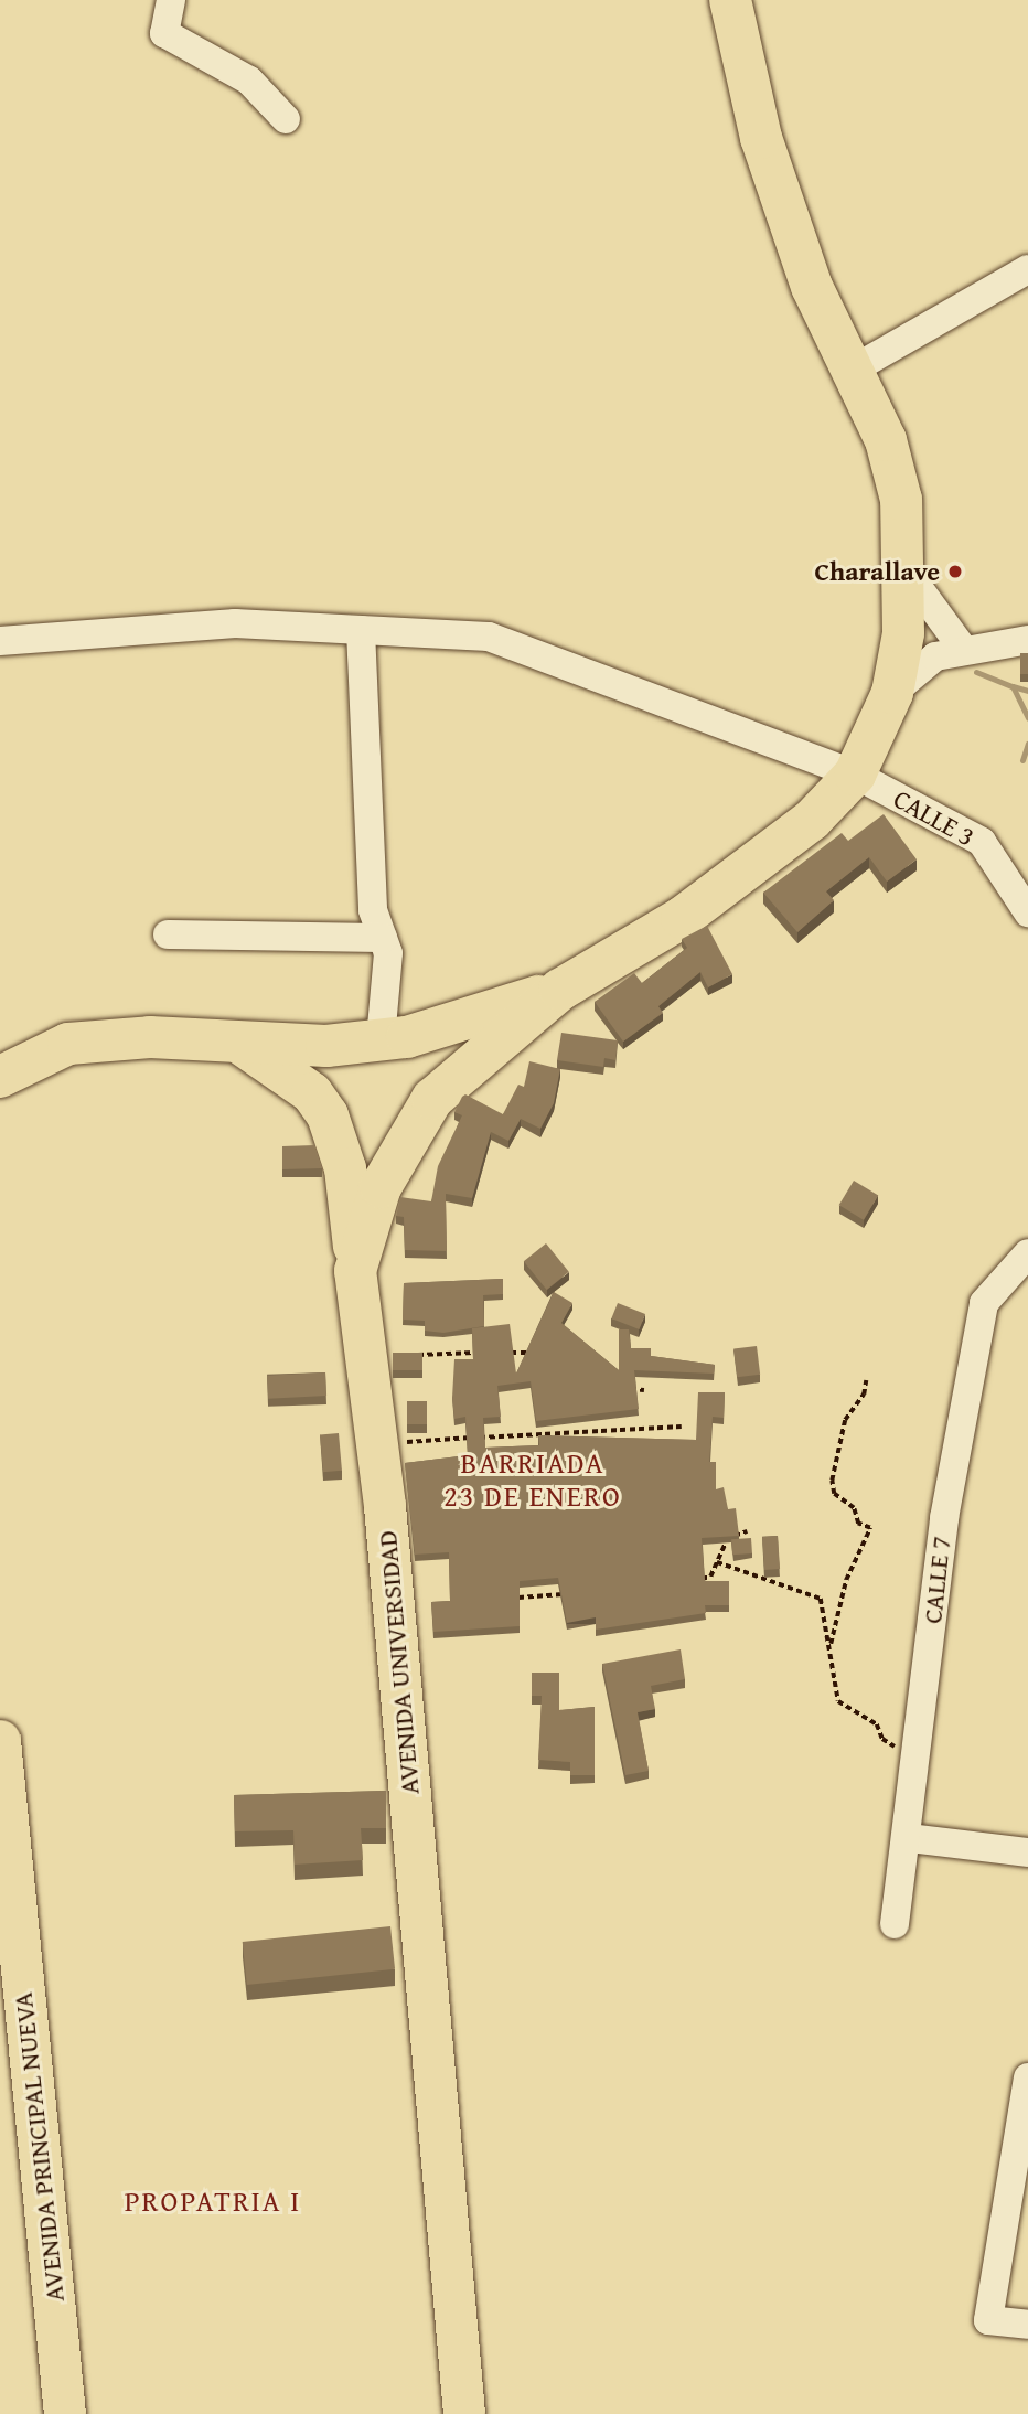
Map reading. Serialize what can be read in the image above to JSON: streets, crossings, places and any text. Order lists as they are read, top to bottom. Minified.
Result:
{"streets":{"highway":["AVENIDA UNIVERSIDAD","AVENIDA PRINCIPAL NUEVA"],"street":["CALLE 3","CALLE 7"]},"districts":["BARRIADA 23 DE ENERO","PROPATRIA I"],"places":["Charallave"]}
